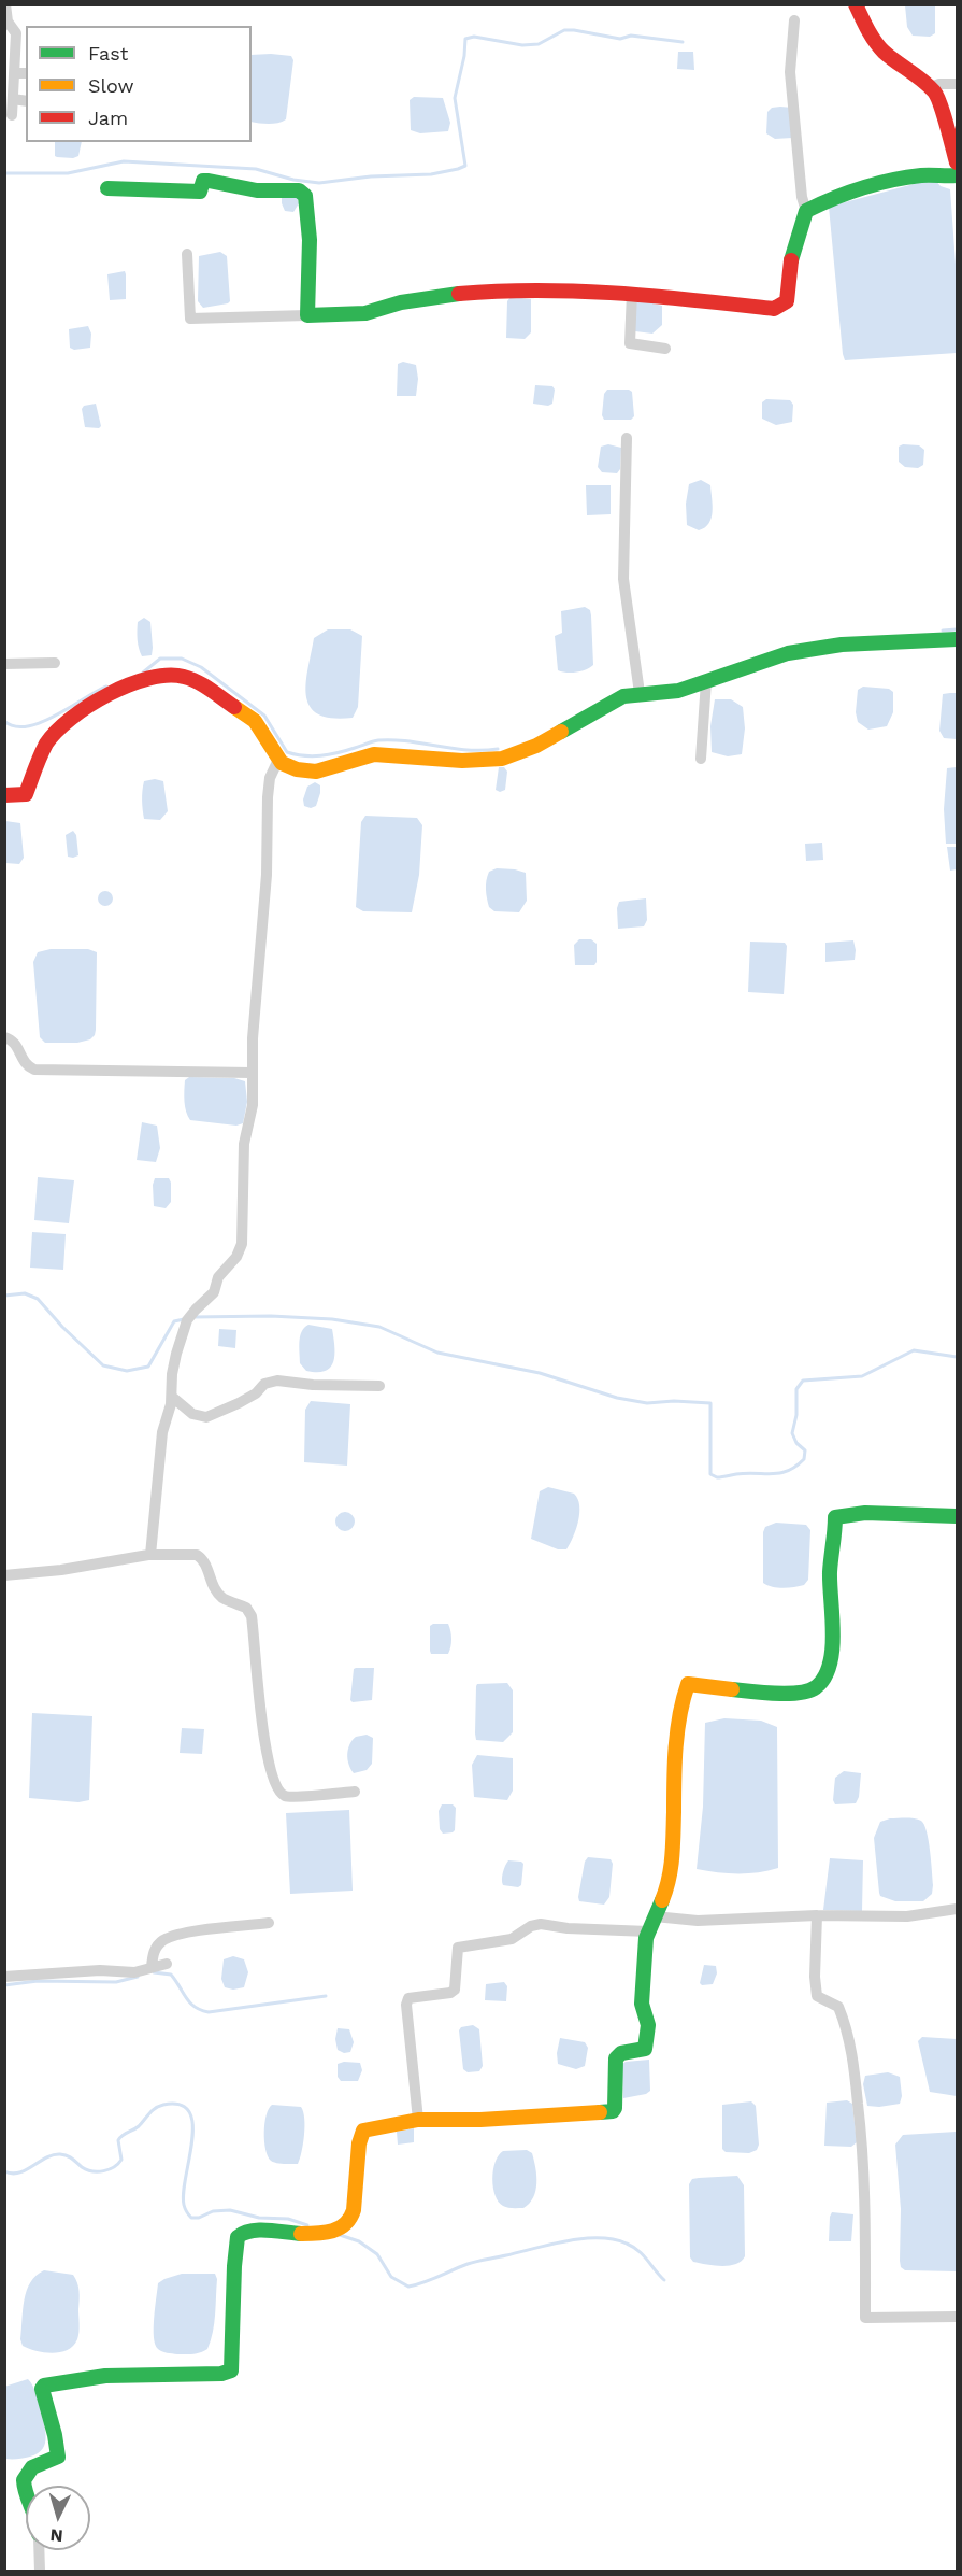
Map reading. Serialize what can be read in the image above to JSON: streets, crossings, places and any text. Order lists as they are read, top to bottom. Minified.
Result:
{"legend":["Fast","Slow","Jam"],"north":"bottom"}
